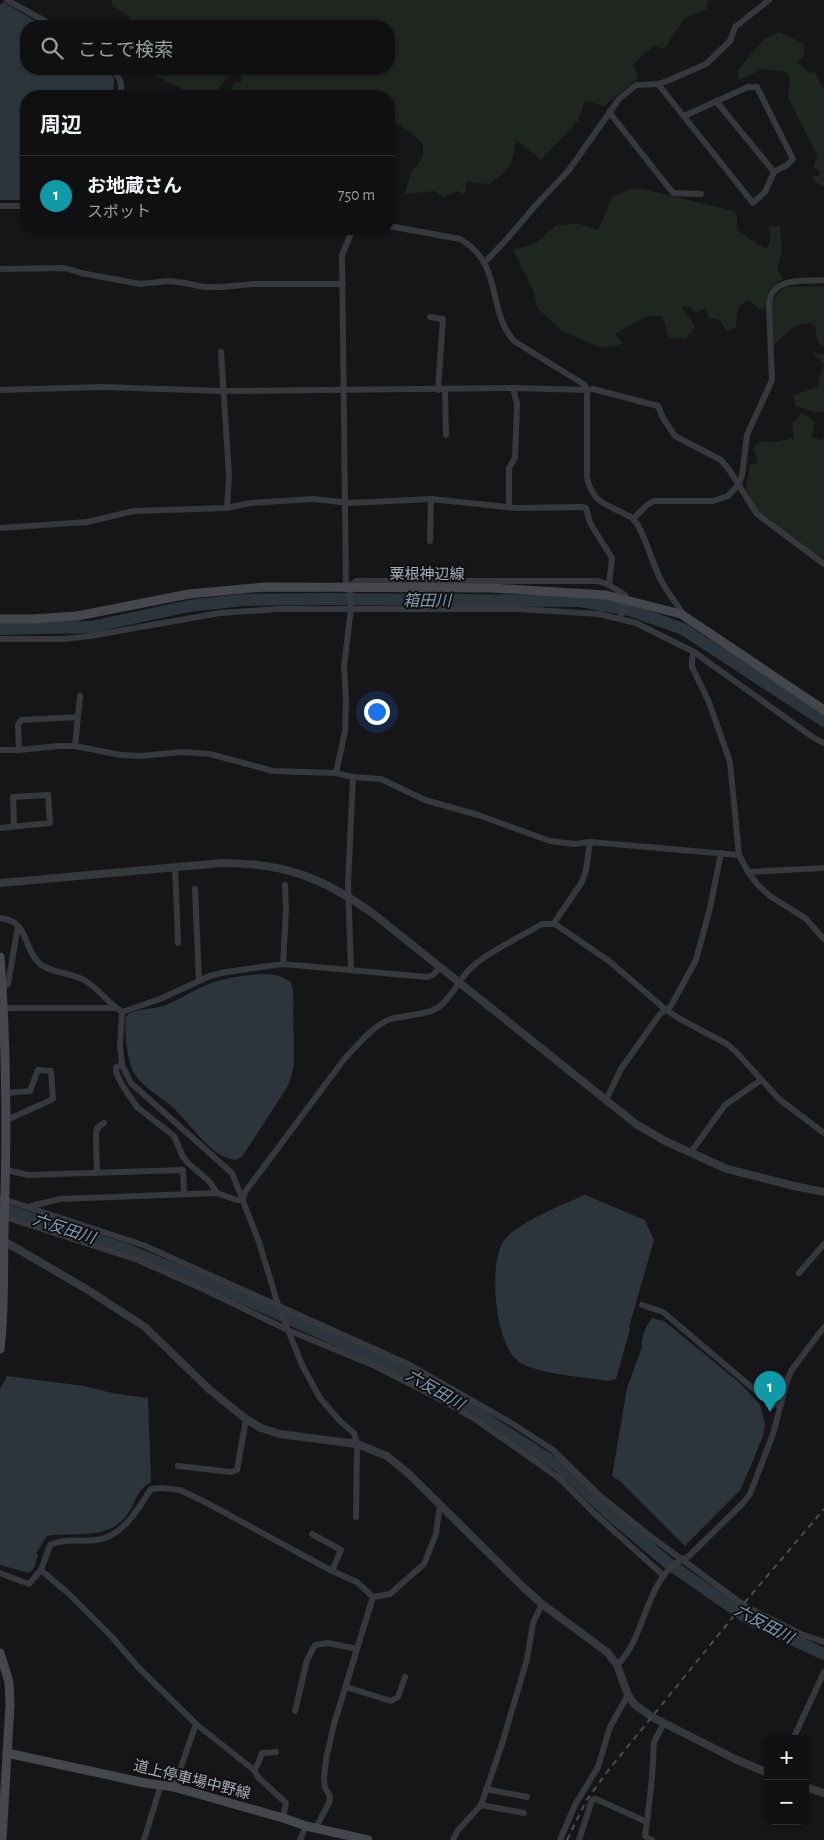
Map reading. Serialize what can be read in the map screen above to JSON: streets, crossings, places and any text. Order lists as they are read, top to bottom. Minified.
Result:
{"streets":{"main road":["粟根神辺線","道上停車場中野線"]},"water":["箱田川","六反田川"],"page":{"search":"ここで検索","heading":"周辺","list":[{"mark":"1","name":"お地蔵さん","note":"スポット","value":"750 m"}],"pins":"1","map_buttons":["+","−"]}}
